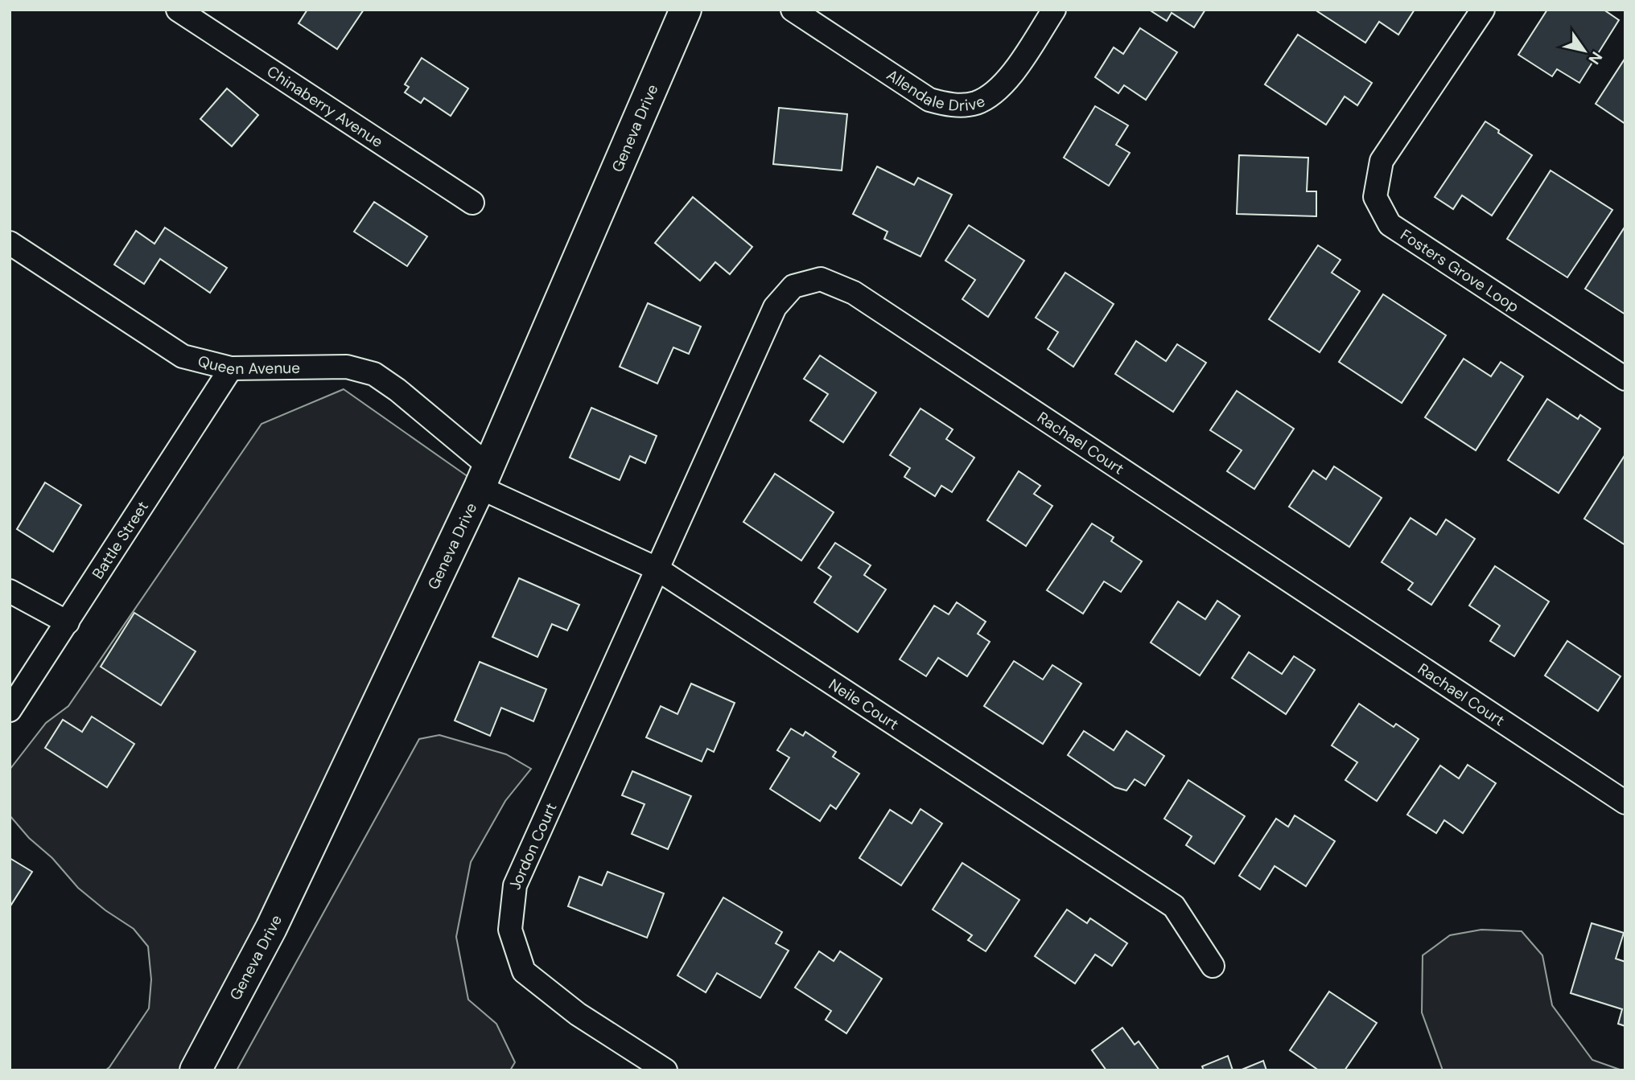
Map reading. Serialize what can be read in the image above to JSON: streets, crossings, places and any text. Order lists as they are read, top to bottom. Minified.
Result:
{"streets":{"main road":["Geneva Drive"],"street":["Allendale Drive","Chinaberry Avenue","Fosters Grove Loop","Queen Avenue","Rachael Court","Battle Street","Neile Court","Jordon Court"]},"crossings":[["Geneva Drive","Queen Avenue"],["Geneva Drive","Neile Court"],["Queen Avenue","Battle Street"],["Queen Avenue","Neile Court"],["Rachael Court","Neile Court"],["Rachael Court","Jordon Court"],["Neile Court","Jordon Court"]],"north":"bottom right"}
